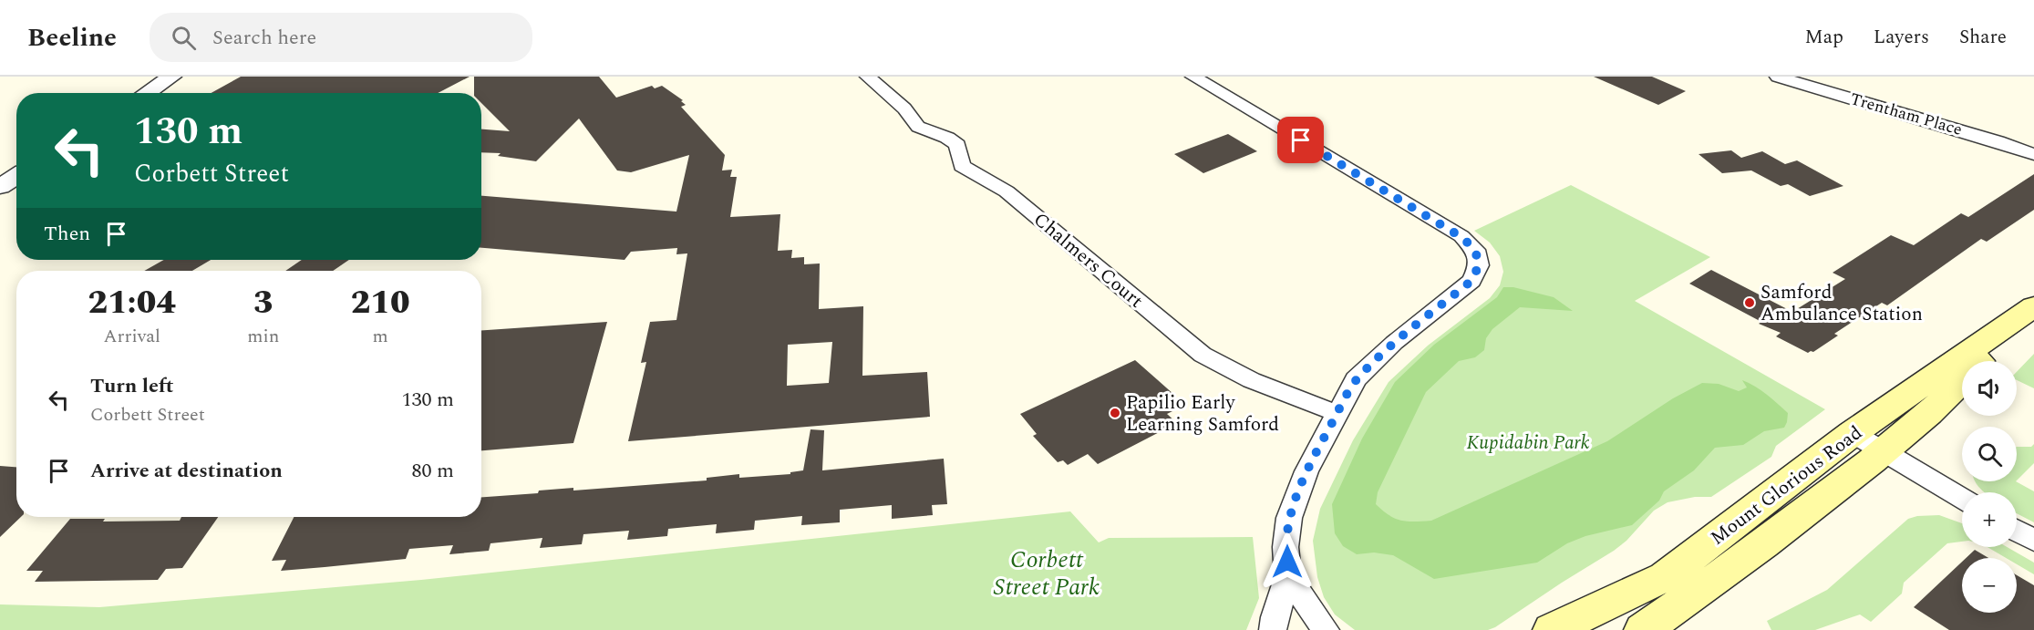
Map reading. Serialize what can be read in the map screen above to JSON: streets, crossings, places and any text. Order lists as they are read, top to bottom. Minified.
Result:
{"streets":{"main road":["Mount Glorious Road"],"street":["Trentham Place","Chalmers Court"]},"parks":["Kupidabin Park","Corbett Street Park"],"places":["Samford Ambulance Station","Papilio Early Learning Samford"],"page":{"header":"Beeline","search":"Search here","nav":["Map","Layers","Share"],"turn":["130 m","Corbett Street"],"then":"Then","eta":["21:04","Arrival","3","min","210","m"],"map_buttons":["+","−"],"list":[{"name":"Turn left","note":"Corbett Street","value":"130 m"},{"name":"Arrive at destination","value":"80 m"}]}}
